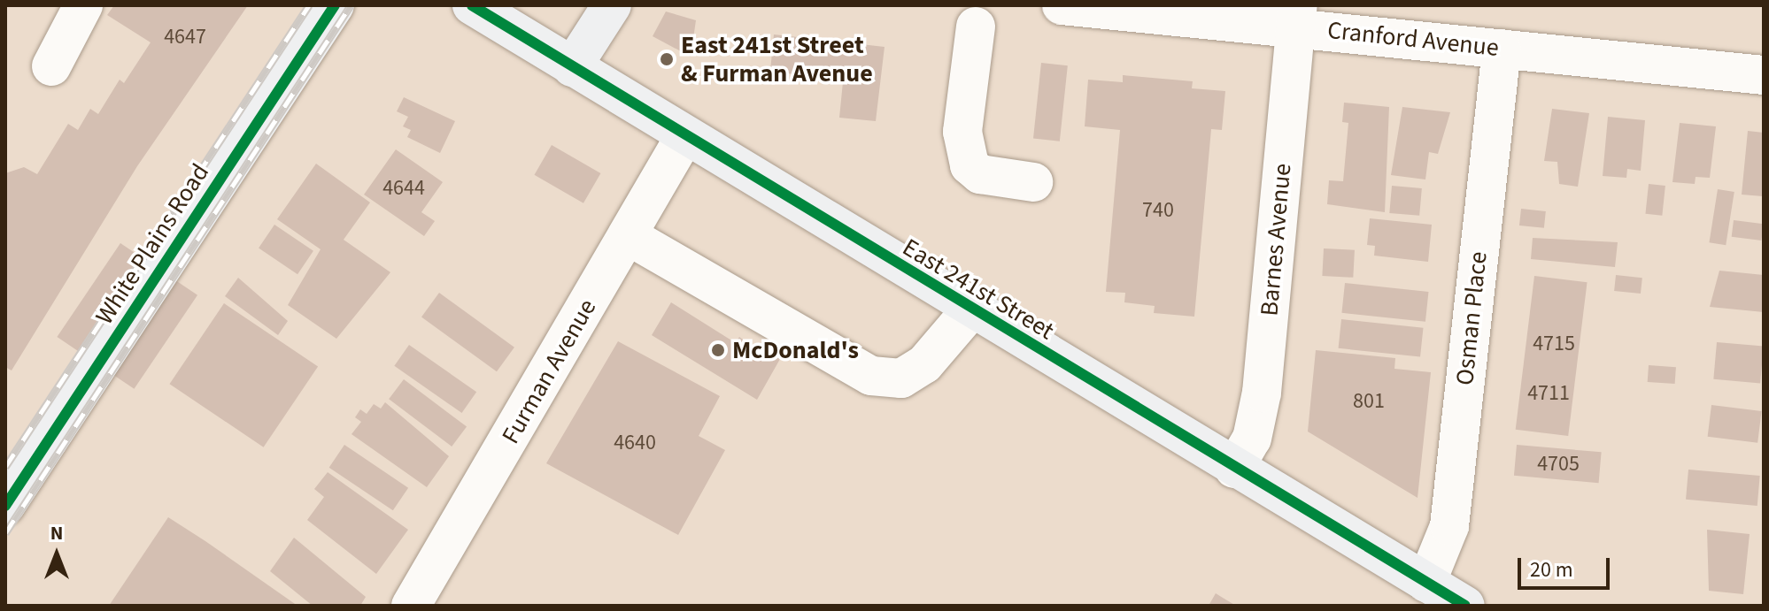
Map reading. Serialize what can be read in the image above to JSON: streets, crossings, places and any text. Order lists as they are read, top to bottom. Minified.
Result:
{"streets":{"main road":["White Plains Road","East 241st Street"],"street":["Cranford Avenue","Barnes Avenue","Osman Place","Furman Avenue"]},"crossings":[["Cranford Avenue","Barnes Avenue"],["Cranford Avenue","Osman Place"],["Barnes Avenue","East 241st Street"],["East 241st Street","Osman Place"],["East 241st Street","Furman Avenue"]],"places":["East 241st Street & Furman Avenue","McDonald's"],"house_numbers":["4647","4644","740","4715","4711","801","4640","4705"],"scale_bar":"20 m","north":"top"}
